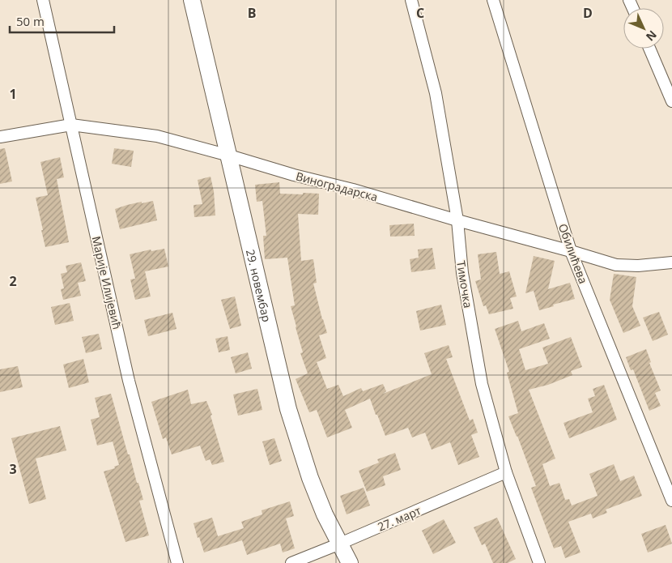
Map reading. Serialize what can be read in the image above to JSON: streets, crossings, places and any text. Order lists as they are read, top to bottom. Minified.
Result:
{"streets":{"main road":["29. новембар"],"street":["Виноградарска","Обилићева","Марије Илијевић","Тимочка","27. март"]},"crossings":[["Виноградарска","Обилићева"],["Виноградарска","Марије Илијевић"],["Виноградарска","Тимочка"],["Виноградарска","29. новембар"],["Тимочка","27. март"],["29. новембар","27. март"]],"scale_bar":"50 m","north":"bottom right","grid":{"columns":["B","C","D"],"rows":["1","2","3"]}}
